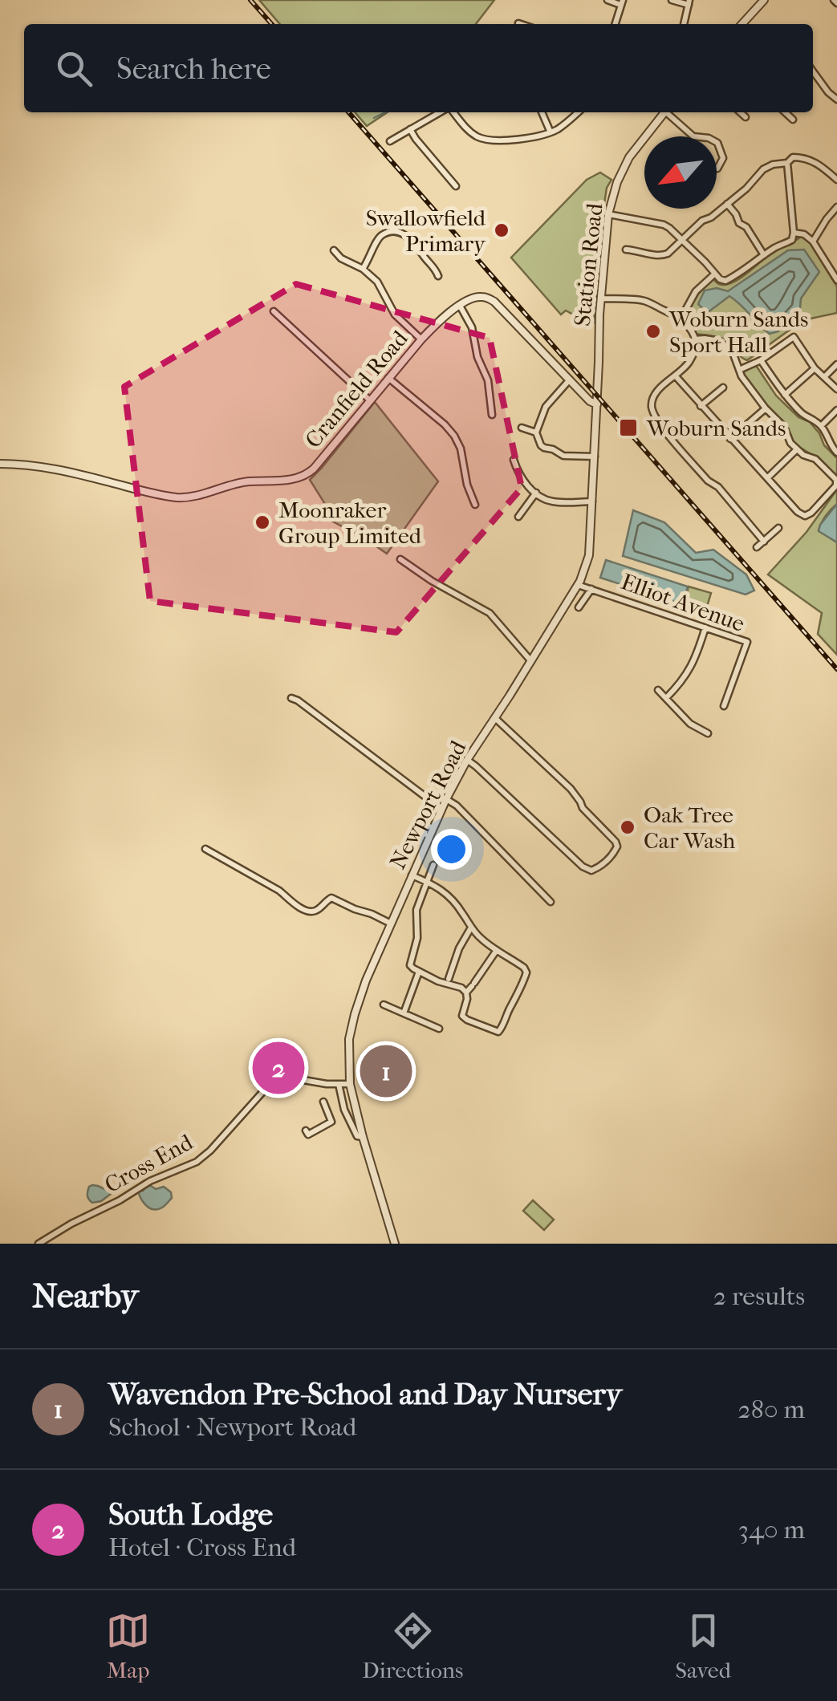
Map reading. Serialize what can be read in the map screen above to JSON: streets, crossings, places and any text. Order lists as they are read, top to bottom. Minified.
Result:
{"streets":{"street":["Station Road","Cranfield Road","Elliot Avenue","Newport Road","Cross End"]},"crossings":[["Station Road","Newport Road"],["Elliot Avenue","Newport Road"],["Newport Road","Cross End"]],"places":{"other":["Swallowfield Primary","Woburn Sands Sport Hall","Moonraker Group Limited","Oak Tree Car Wash"],"transit":["Woburn Sands"]},"north":"bottom left","page":{"search":"Search here","pins":["2","1"],"heading":["Nearby","2 results"],"list":[{"mark":"1","name":"Wavendon Pre-School and Day Nursery","note":"School · Newport Road","value":"280 m"},{"mark":"2","name":"South Lodge","note":"Hotel · Cross End","value":"340 m"}],"nav":["Map","Directions","Saved"]}}
